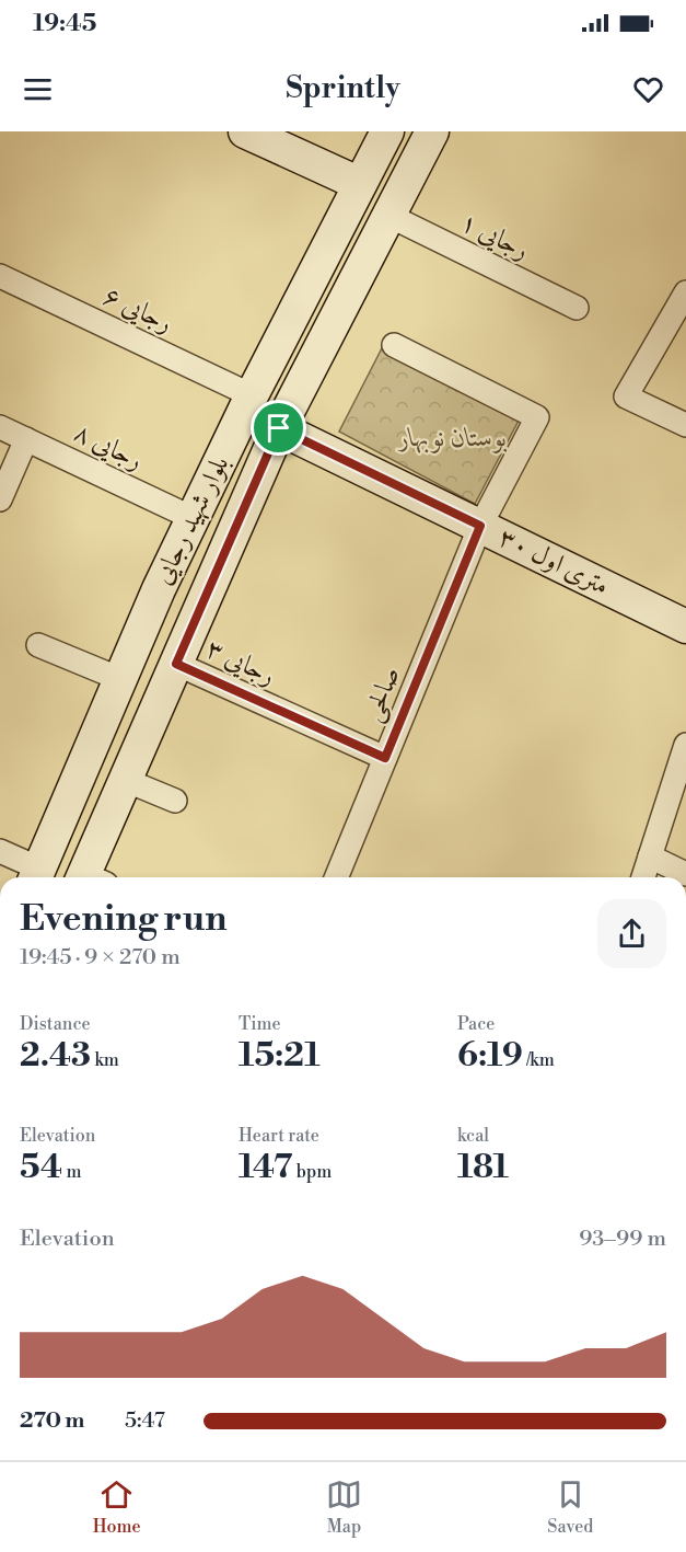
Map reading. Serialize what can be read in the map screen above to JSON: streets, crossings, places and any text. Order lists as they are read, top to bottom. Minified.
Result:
{"streets":{"main road":["بلوار شهید رجایی","۳۰ متری اول"],"street":["رجایی ۱","رجایی ۶","رجایی ۸","رجایی ۳","صالحی"]},"crossings":[["رجایی ۱","بلوار شهید رجایی"],["رجایی ۶","بلوار شهید رجایی"],["رجایی ۸","بلوار شهید رجایی"],["بلوار شهید رجایی","۳۰ متری اول"],["بلوار شهید رجایی","رجایی ۳"],["۳۰ متری اول","صالحی"],["رجایی ۳","صالحی"]],"parks":["بوستان نوبهار"],"page":{"status":"19:45","header":"Sprintly","heading":["Evening run","19:45 · 9 × 270 m"],"stats":[["Distance","2.43 km"],["Time","15:21"],["Pace","6:19 /km"],["Elevation","54 m"],["Heart rate","147 bpm"],["kcal","181"]],"chart":["Elevation","93–99 m"],"list":[{"name":"270 m","note":"5:47"}],"tabs":["Home","Map","Saved"]}}
